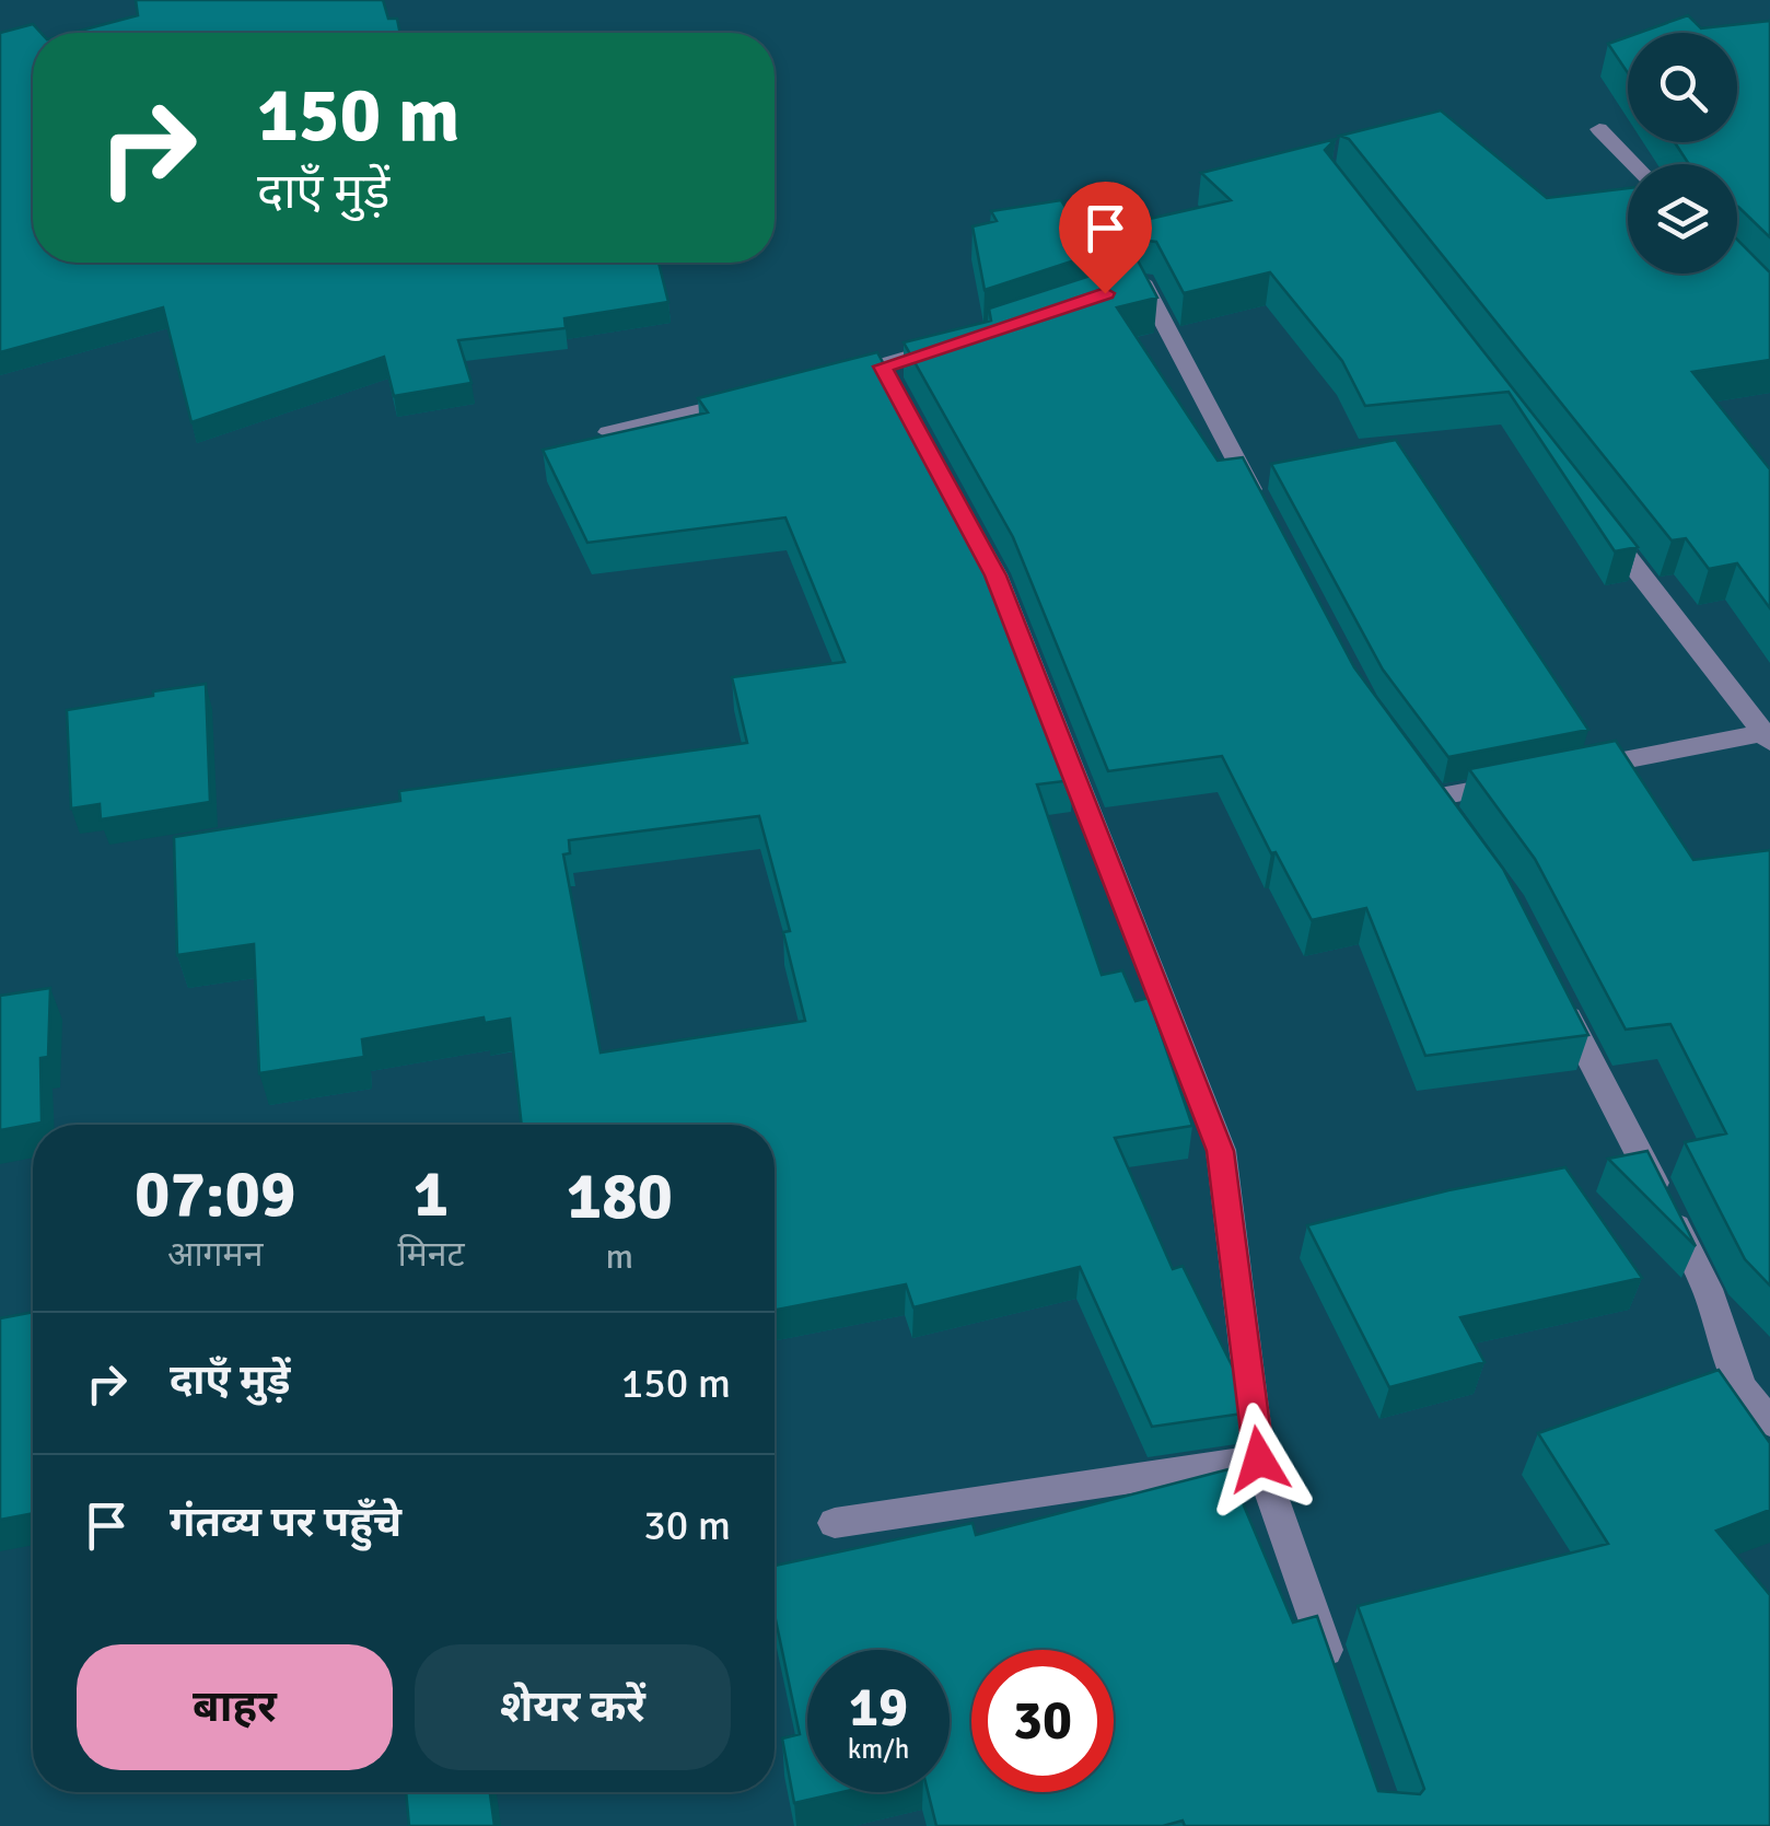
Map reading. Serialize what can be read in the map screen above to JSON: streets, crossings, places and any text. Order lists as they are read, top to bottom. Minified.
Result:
{"page":{"turn":["150 m","दाएँ मुड़ें"],"eta":["07:09","आगमन","1","मिनट","180","m"],"list":[{"name":"दाएँ मुड़ें","value":"150 m"},{"name":"गंतव्य पर पहुँचे","value":"30 m"}],"buttons":["बाहर","शेयर करें"],"speed":"19 km/h","limit":"30"}}
